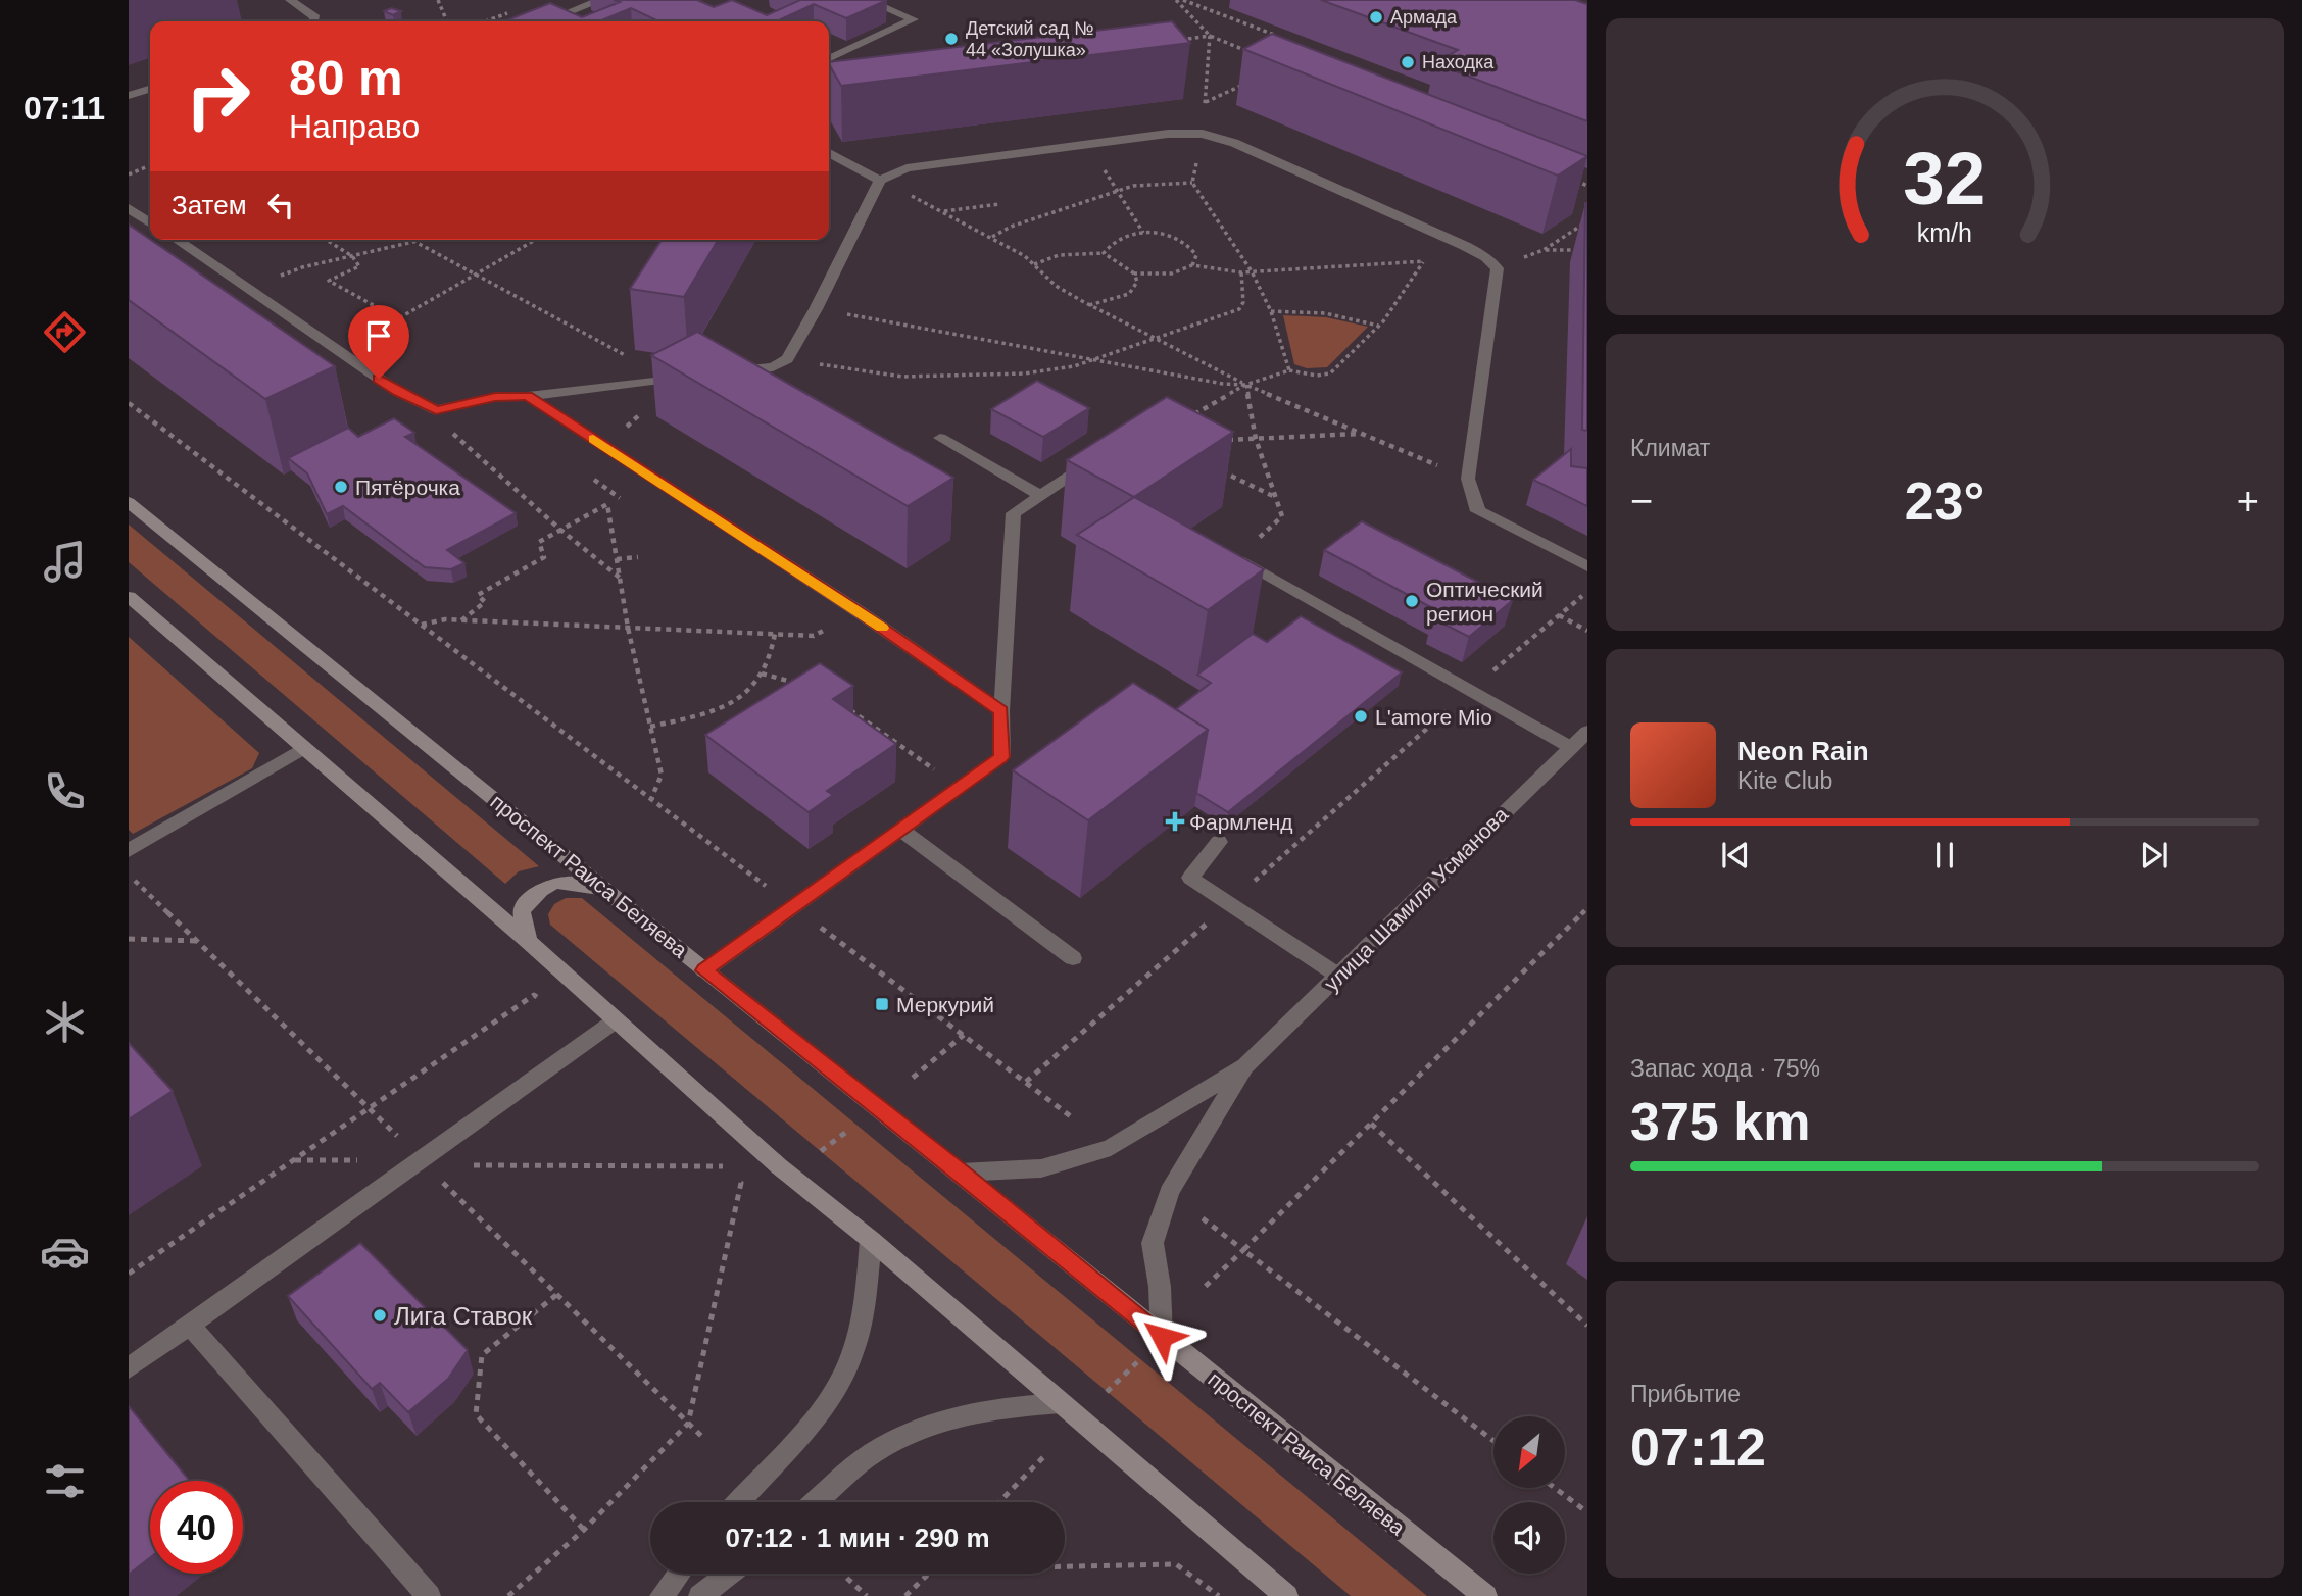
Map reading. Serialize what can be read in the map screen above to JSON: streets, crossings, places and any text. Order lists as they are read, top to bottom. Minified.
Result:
{"streets":{"street":["проспект Раиса Беляева","улица Шамиля Усманова"]},"crossings":[["проспект Раиса Беляева","улица Шамиля Усманова"]],"places":{"other":["Армада","Детский сад № 44 «Золушка»","Находка","Пятёрочка","Оптический регион","L'amore Mio","Лига Ставок"],"health":["Фармленд"],"transit":["Меркурий"]},"north":"bottom left","page":{"tabs":"07:11","turn":["80 m","Направо"],"then":"Затем","tile":["Климат",["Запас хода · 75%","375 km"],["Прибытие","07:12"]],"heat":["−","23°","+"],"song":["Neon Rain","Kite Club"],"limit":"40","trip":"07:12 · 1 мин · 290 m","gauge":["32","km/h"]}}
